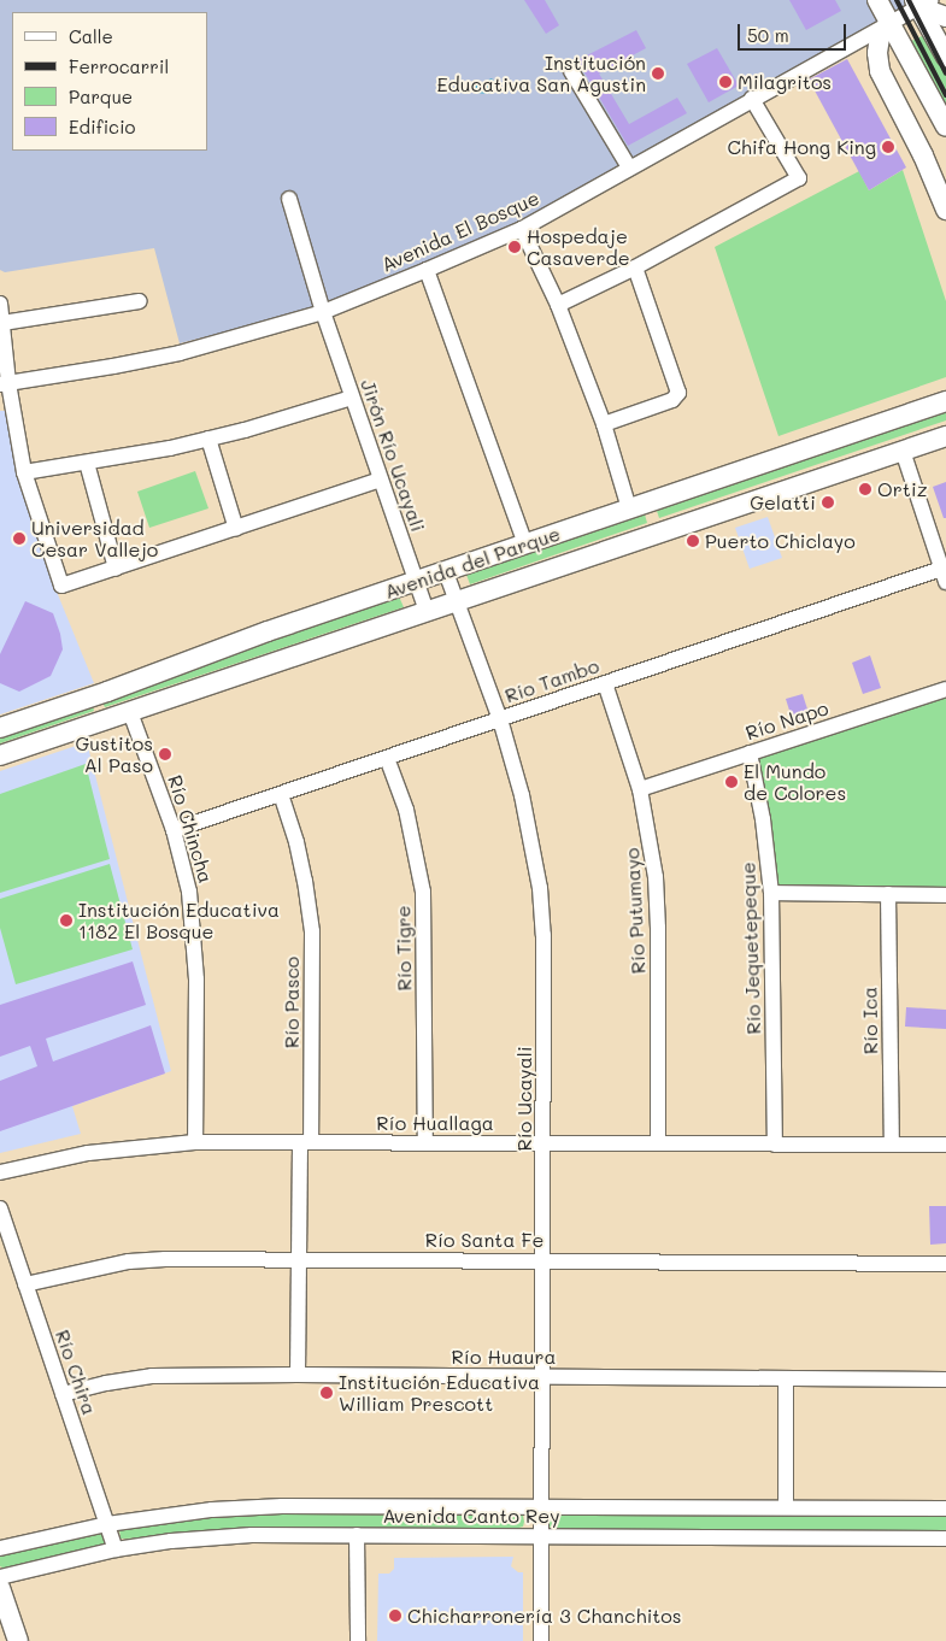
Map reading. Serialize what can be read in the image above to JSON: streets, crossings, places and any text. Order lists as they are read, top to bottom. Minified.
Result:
{"streets":{"main road":["Avenida del Parque"],"street":["Avenida El Bosque","Jirón Río Ucayali","Río Tambo","Río Napo","Río Chincha","Río Putumayo","Río Tigre","Río Jequetepeque","Río Pasco","Río Ica","Río Ucayali","Río Huallaga","Río Santa Fe","Río Huaura","Río Chira","Avenida Canto Rey"]},"crossings":[["Avenida El Bosque","Jirón Río Ucayali"],["Jirón Río Ucayali","Avenida del Parque"],["Avenida del Parque","Río Chincha"],["Avenida del Parque","Río Ucayali"],["Río Tambo","Río Chincha"],["Río Tambo","Río Putumayo"],["Río Tambo","Río Tigre"],["Río Tambo","Río Pasco"],["Río Tambo","Río Ucayali"],["Río Napo","Río Putumayo"],["Río Napo","Río Jequetepeque"],["Río Chincha","Río Huallaga"],["Río Putumayo","Río Huallaga"],["Río Tigre","Río Huallaga"],["Río Jequetepeque","Río Huallaga"],["Río Pasco","Río Huallaga"],["Río Pasco","Río Santa Fe"],["Río Pasco","Río Huaura"],["Río Ica","Río Huallaga"],["Río Ucayali","Río Huallaga"],["Río Ucayali","Río Santa Fe"],["Río Ucayali","Río Huaura"],["Río Ucayali","Avenida Canto Rey"],["Río Santa Fe","Río Chira"],["Río Huaura","Río Chira"],["Río Chira","Avenida Canto Rey"]],"places":["Institución Educativa San Agustin","Milagritos","Chifa Hong King","Hospedaje Casaverde","Ortiz","Gelatti","Universidad Cesar Vallejo","Puerto Chiclayo","Gustitos Al Paso","El Mundo de Colores","Institución Educativa 1182 El Bosque","Institución Educativa William Prescott","Chicharronería 3 Chanchitos"],"legend":["Calle","Ferrocarril","Parque","Edificio"],"scale_bar":"50 m"}
